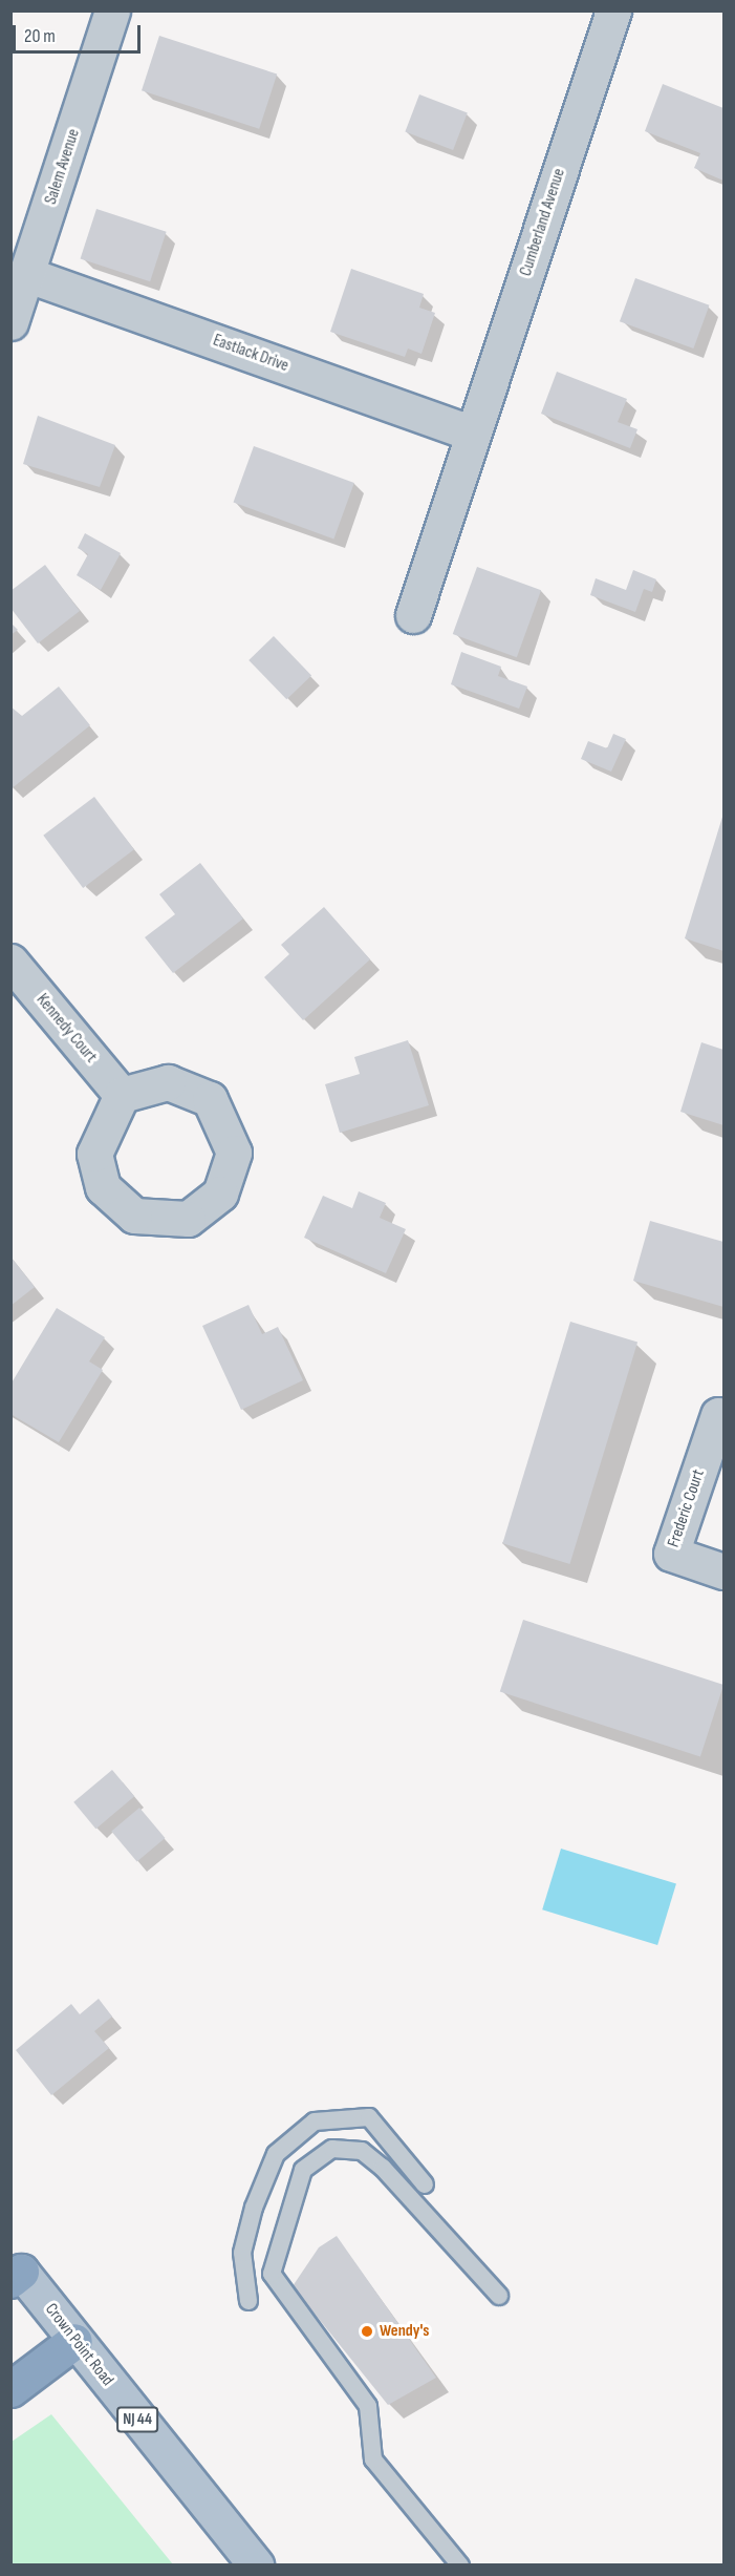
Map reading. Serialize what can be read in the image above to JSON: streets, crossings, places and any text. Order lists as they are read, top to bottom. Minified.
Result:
{"streets":{"main road":["Crown Point Road","NJ 44"],"street":["Salem Avenue","Cumberland Avenue","Eastlack Drive","Kennedy Court","Frederic Court"]},"crossings":[["Salem Avenue","Eastlack Drive"],["Cumberland Avenue","Eastlack Drive"]],"places":["Wendy's"],"scale_bar":"20 m"}
